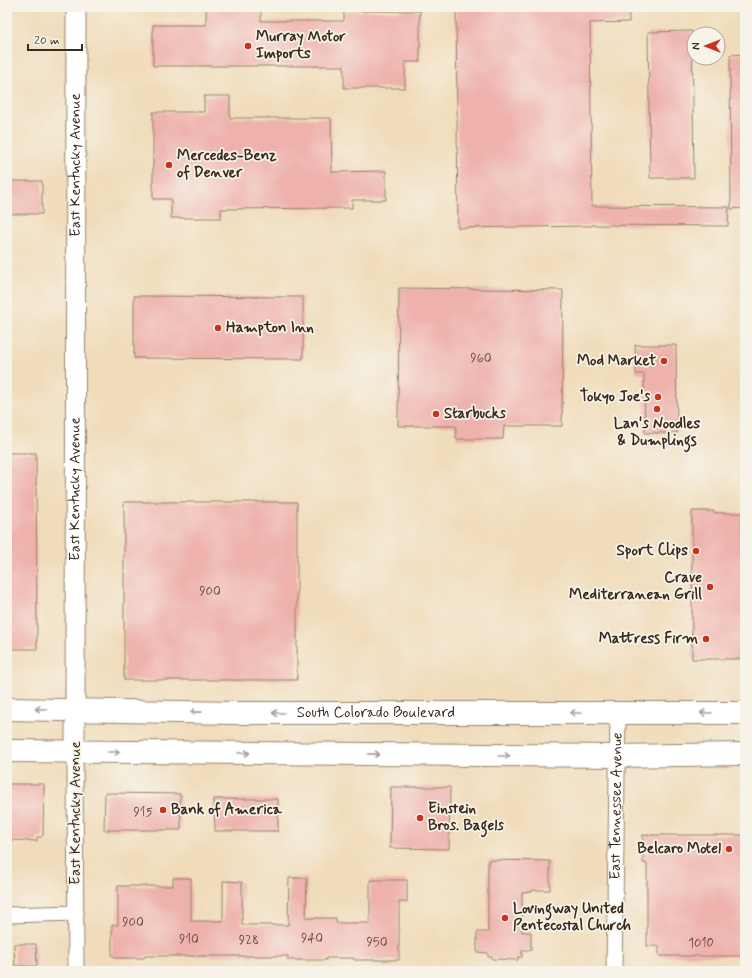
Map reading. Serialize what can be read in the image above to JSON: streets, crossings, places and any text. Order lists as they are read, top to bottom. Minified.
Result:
{"streets":{"main road":["South Colorado Boulevard"],"street":["East Kentucky Avenue","East Tennessee Avenue"]},"crossings":[["East Kentucky Avenue","South Colorado Boulevard"],["South Colorado Boulevard","East Tennessee Avenue"]],"places":["Murray Motor Imports","Mercedes-Benz of Denver","Hampton Inn","Mod Market","Tokyo Joe's","Lan's Noodles & Dumplings","Starbucks","Sport Clips","Crave Mediterranean Grill","Mattress Firm","Bank of America","Einstein Bros. Bagels","Belcaro Motel","Lovingway United Pentecostal Church"],"house_numbers":["960","900","915","900","940","910","928","950","1010"],"scale_bar":"20 m","north":"left"}
